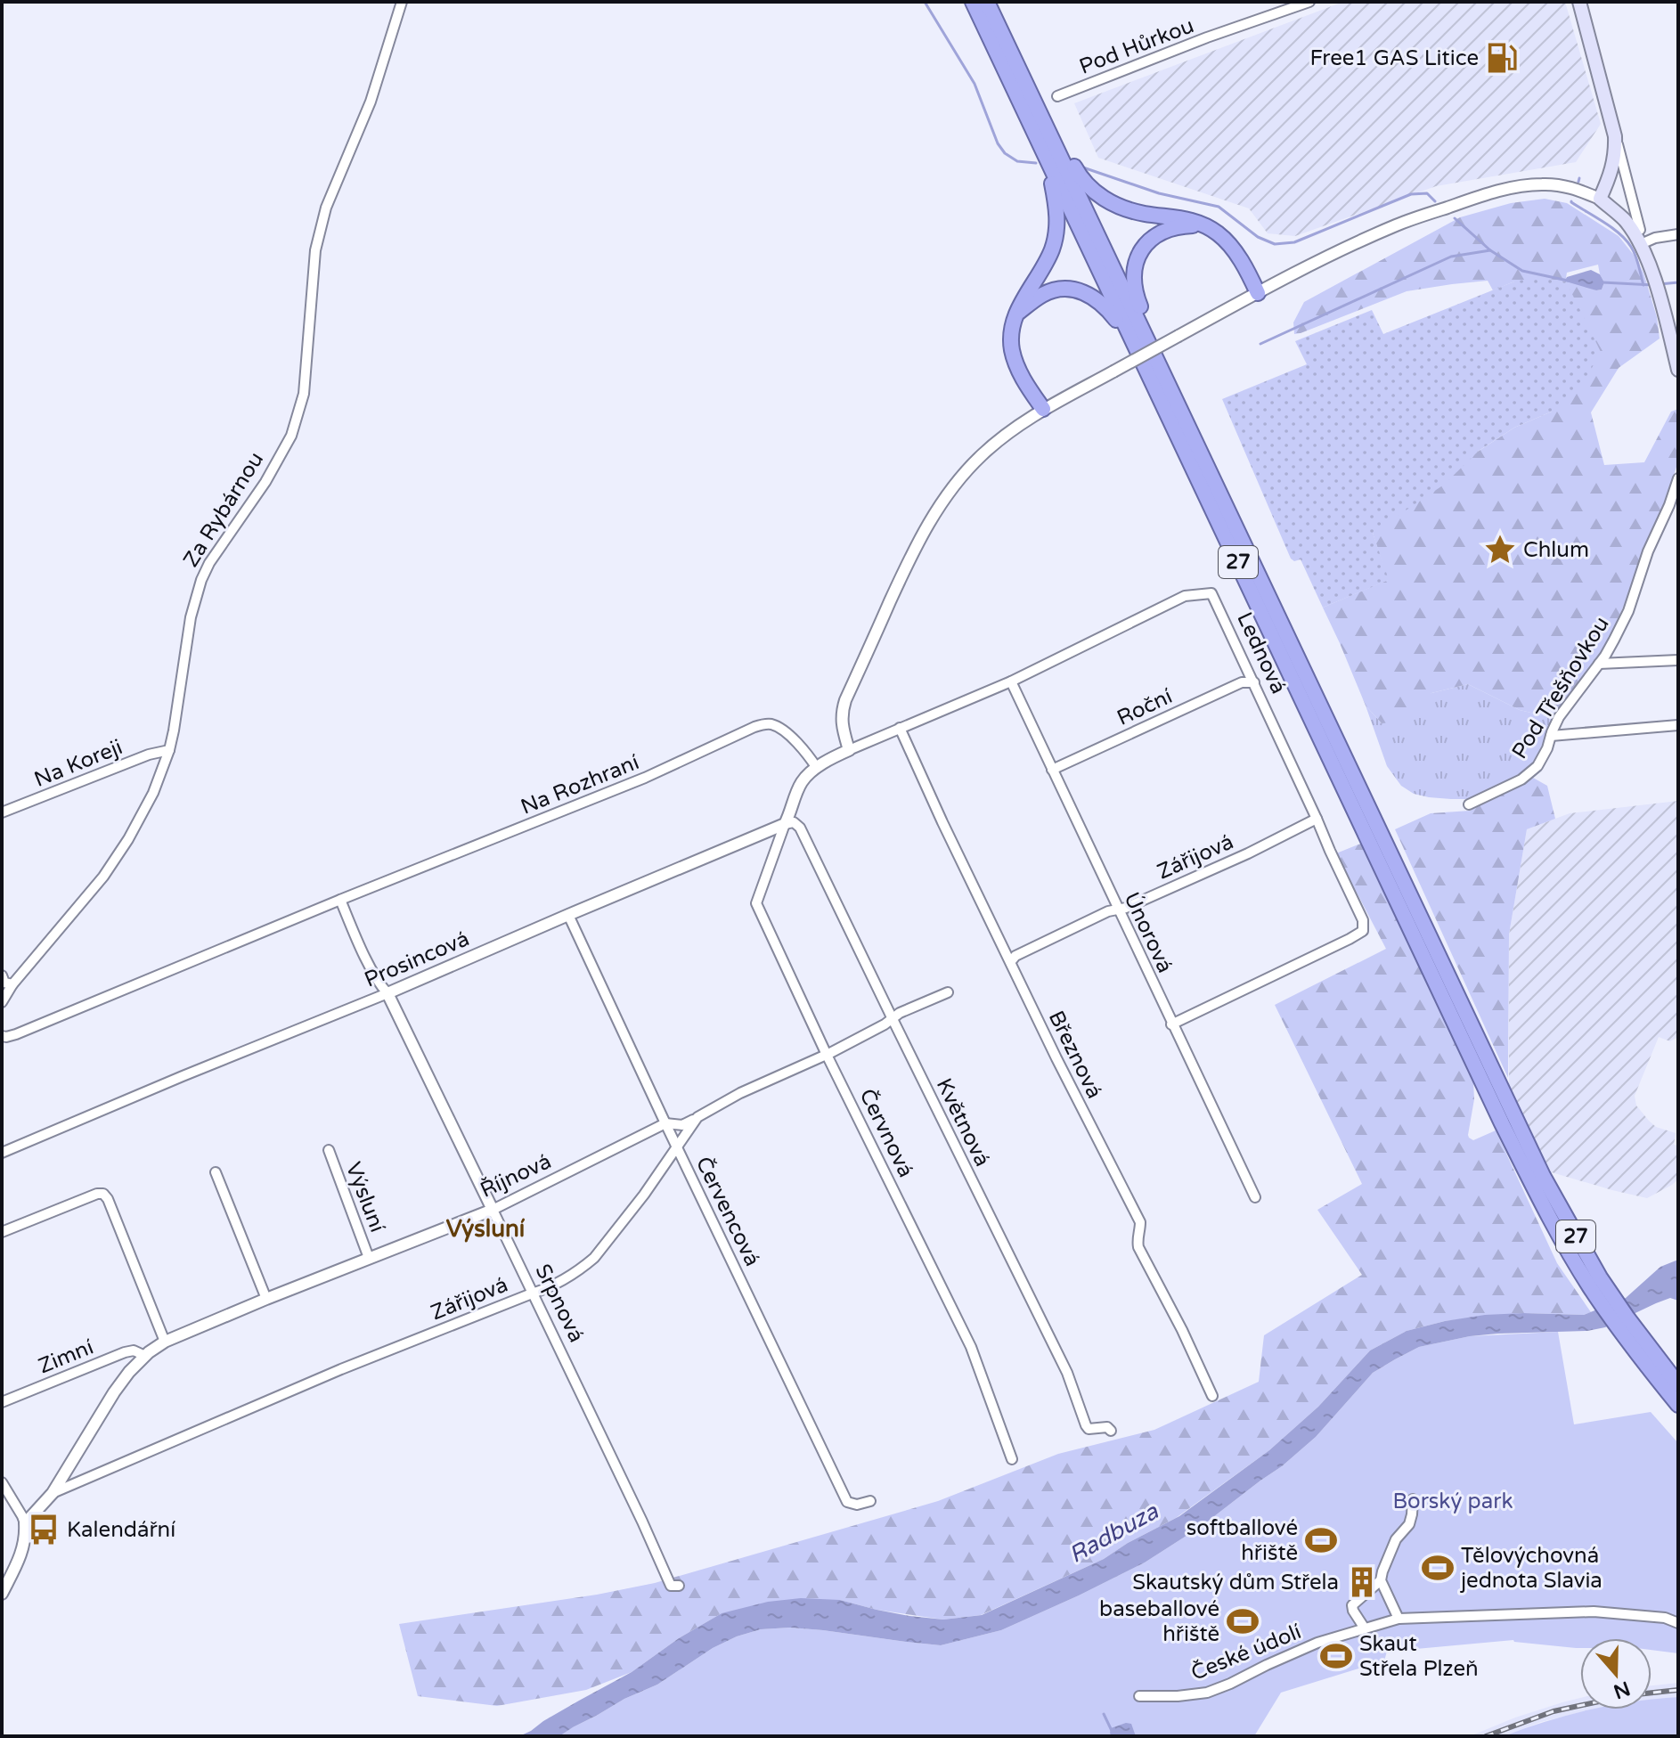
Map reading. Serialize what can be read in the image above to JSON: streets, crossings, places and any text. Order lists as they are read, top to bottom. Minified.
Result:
{"streets":{"highway":["27"],"street":["Pod Hůrkou","Za Rybárnou","Lednová","Pod Třešňovkou","Roční","Na Koreji","Na Rozhraní","Zářijová","Únorová","Prosincová","Březnová","Květnová","Červnová","Říjnová","Výsluní","Červencová","Srpnová","Zimní","České údolí"]},"crossings":[["Za Rybárnou","Na Koreji"],["Lednová","Roční"],["Lednová","Na Rozhraní"],["Lednová","Zářijová"],["Lednová","Únorová"],["Lednová","Březnová"],["Roční","Únorová"],["Zářijová","Únorová"],["Zářijová","Březnová"],["Zářijová","Květnová"],["Zářijová","Červnová"],["Zářijová","Říjnová"],["Zářijová","Červencová"],["Zářijová","Srpnová"],["Prosincová","Květnová"],["Prosincová","Červnová"],["Prosincová","Červencová"],["Prosincová","Srpnová"],["Květnová","Červnová"],["Říjnová","Výsluní"],["Říjnová","Červencová"],["Říjnová","Srpnová"],["Říjnová","Zimní"]],"districts":["Výsluní"],"water":["Radbuza"],"parks":["Borský park"],"places":{"fuel station":["Free1 GAS Litice"],"place":["Chlum"],"bus stop":["Kalendářní"],"sports":["softballové hřiště","Tělovýchovná jednota Slavia","baseballové hřiště","Skaut Střela Plzeň"],"building":["Skautský dům Střela"]},"north":"bottom"}
